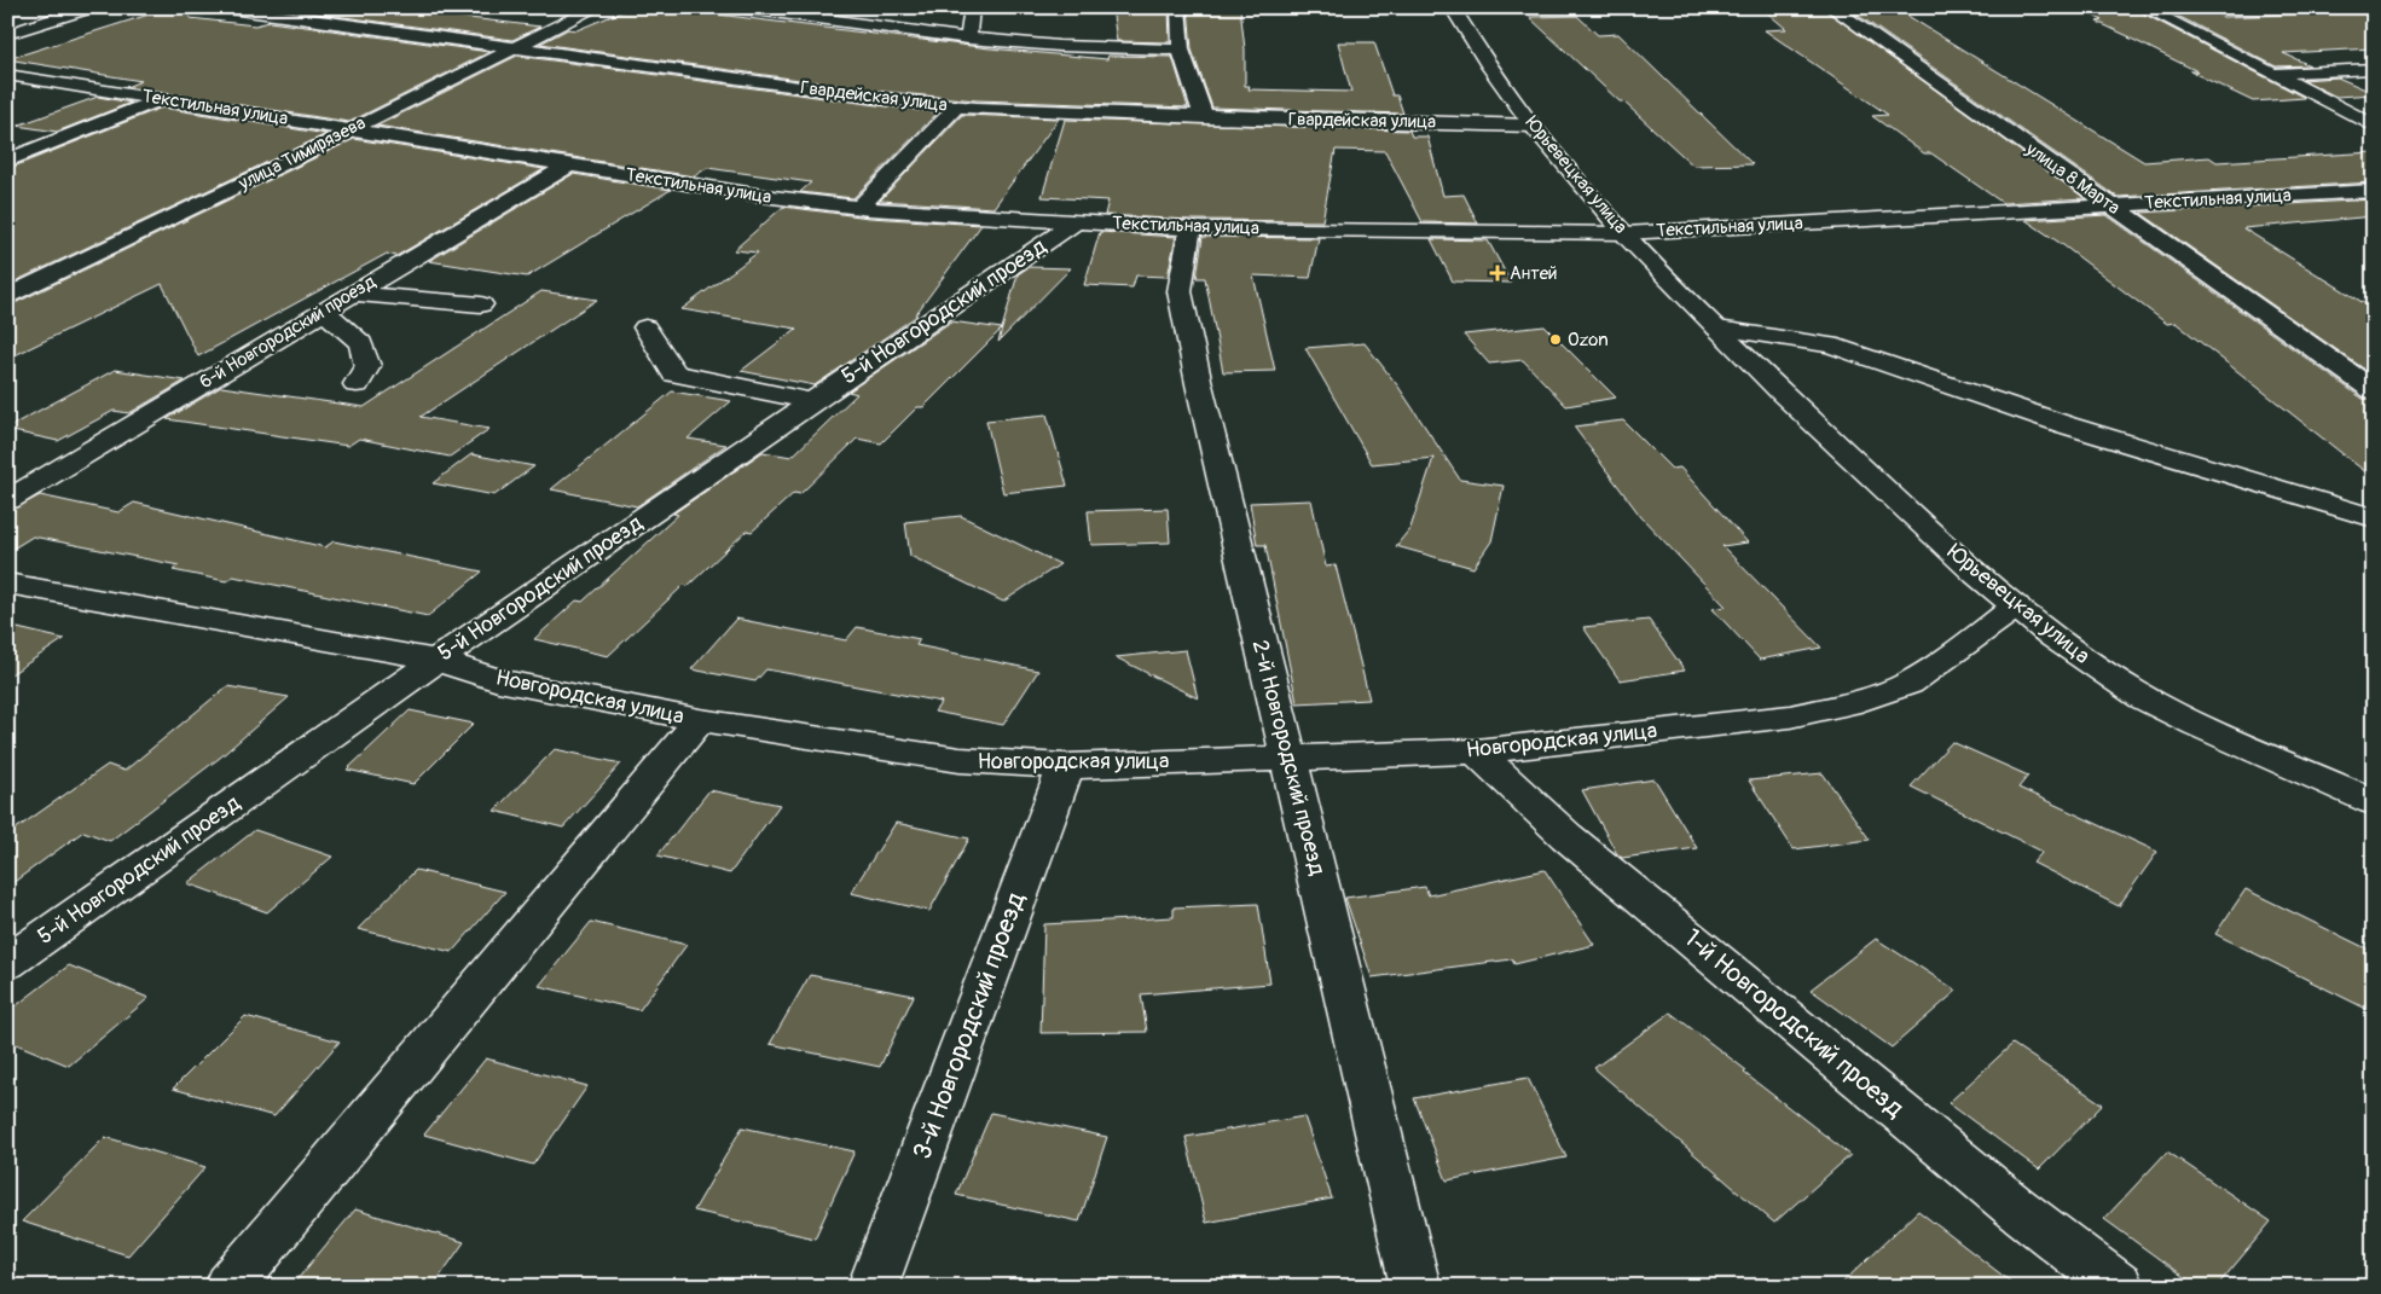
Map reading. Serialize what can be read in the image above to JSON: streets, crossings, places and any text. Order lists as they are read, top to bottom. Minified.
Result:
{"streets":{"street":["Гвардейская улица","Текстильная улица","улица Тимирязева","Юрьевецкая улица","улица 8 Марта","5-й Новгородский проезд","6-й Новгородский проезд","Новгородская улица","2-й Новгородский проезд","1-й Новгородский проезд","3-й Новгородский проезд"]},"crossings":[["Гвардейская улица","улица Тимирязева"],["Гвардейская улица","Юрьевецкая улица"],["Текстильная улица","улица Тимирязева"],["Текстильная улица","Юрьевецкая улица"],["Текстильная улица","улица 8 Марта"],["Текстильная улица","5-й Новгородский проезд"],["Текстильная улица","6-й Новгородский проезд"],["Текстильная улица","2-й Новгородский проезд"],["Юрьевецкая улица","Новгородская улица"],["5-й Новгородский проезд","Новгородская улица"],["Новгородская улица","2-й Новгородский проезд"],["Новгородская улица","1-й Новгородский проезд"],["Новгородская улица","3-й Новгородский проезд"]],"places":{"health":["Антей"],"other":["Ozon"]}}
